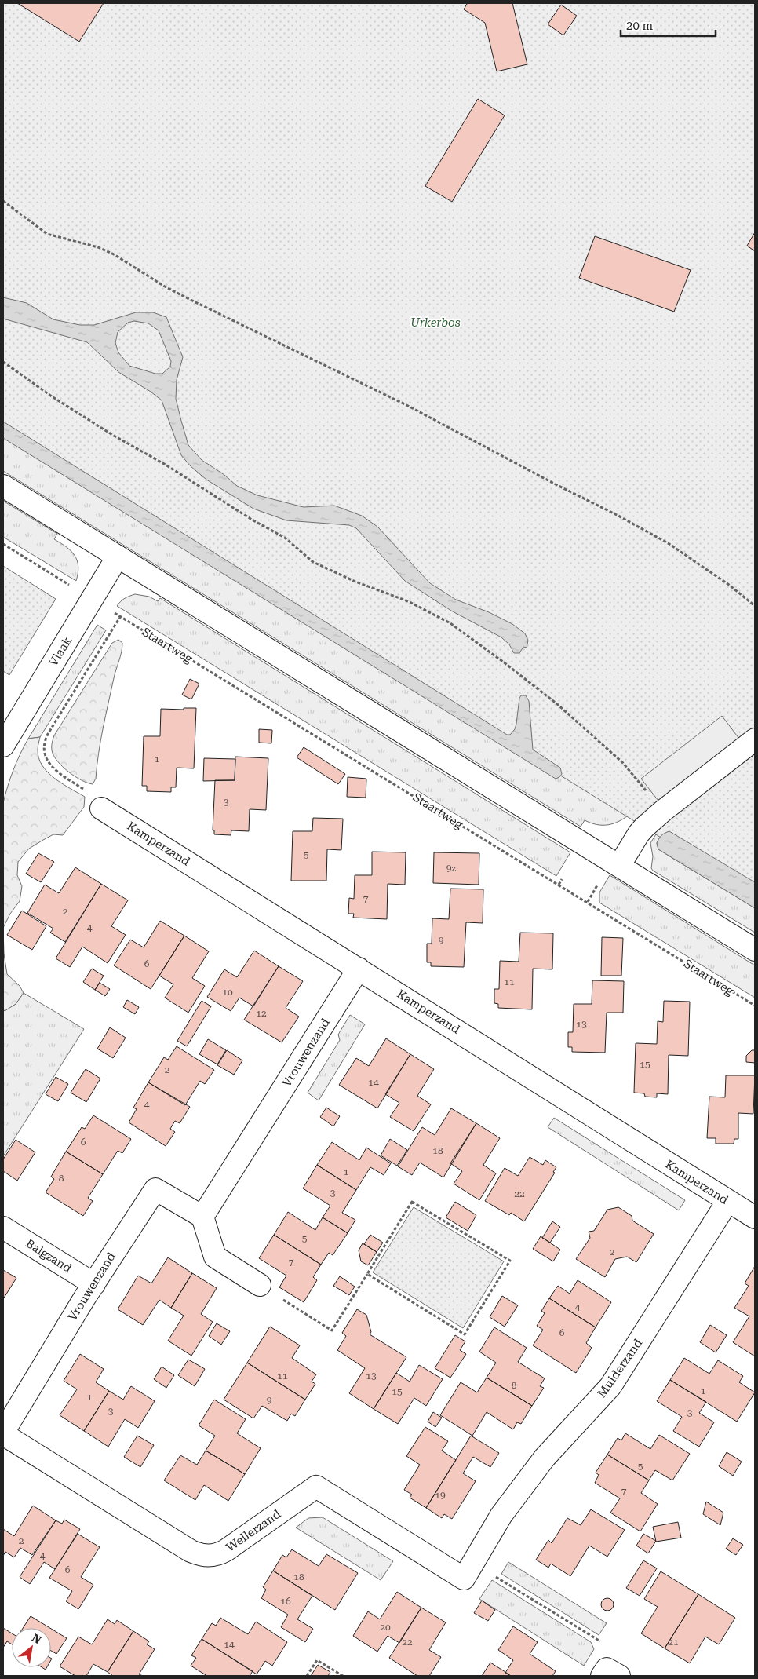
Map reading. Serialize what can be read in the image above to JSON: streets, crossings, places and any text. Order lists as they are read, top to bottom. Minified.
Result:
{"streets":{"street":["Vlaak","Kamperzand","Vrouwenzand","Balgzand","Muiderzand","Wellerzand"],"path":["Staartweg"]},"crossings":[["Kamperzand","Vrouwenzand"],["Kamperzand","Muiderzand"],["Vrouwenzand","Balgzand"],["Vrouwenzand","Wellerzand"],["Muiderzand","Wellerzand"]],"parks":["Urkerbos"],"house_numbers":["1","3","5","9z","7","2","4","9","6","11","10","12","13","15","2","14","4","6","18","1","8","3","22","5","2","7","4","6","11","13","8","1","15","1","9","3","3","5","7","19","2","4","6","18","16","20","22","21","14"],"scale_bar":"20 m","north":"top right"}
